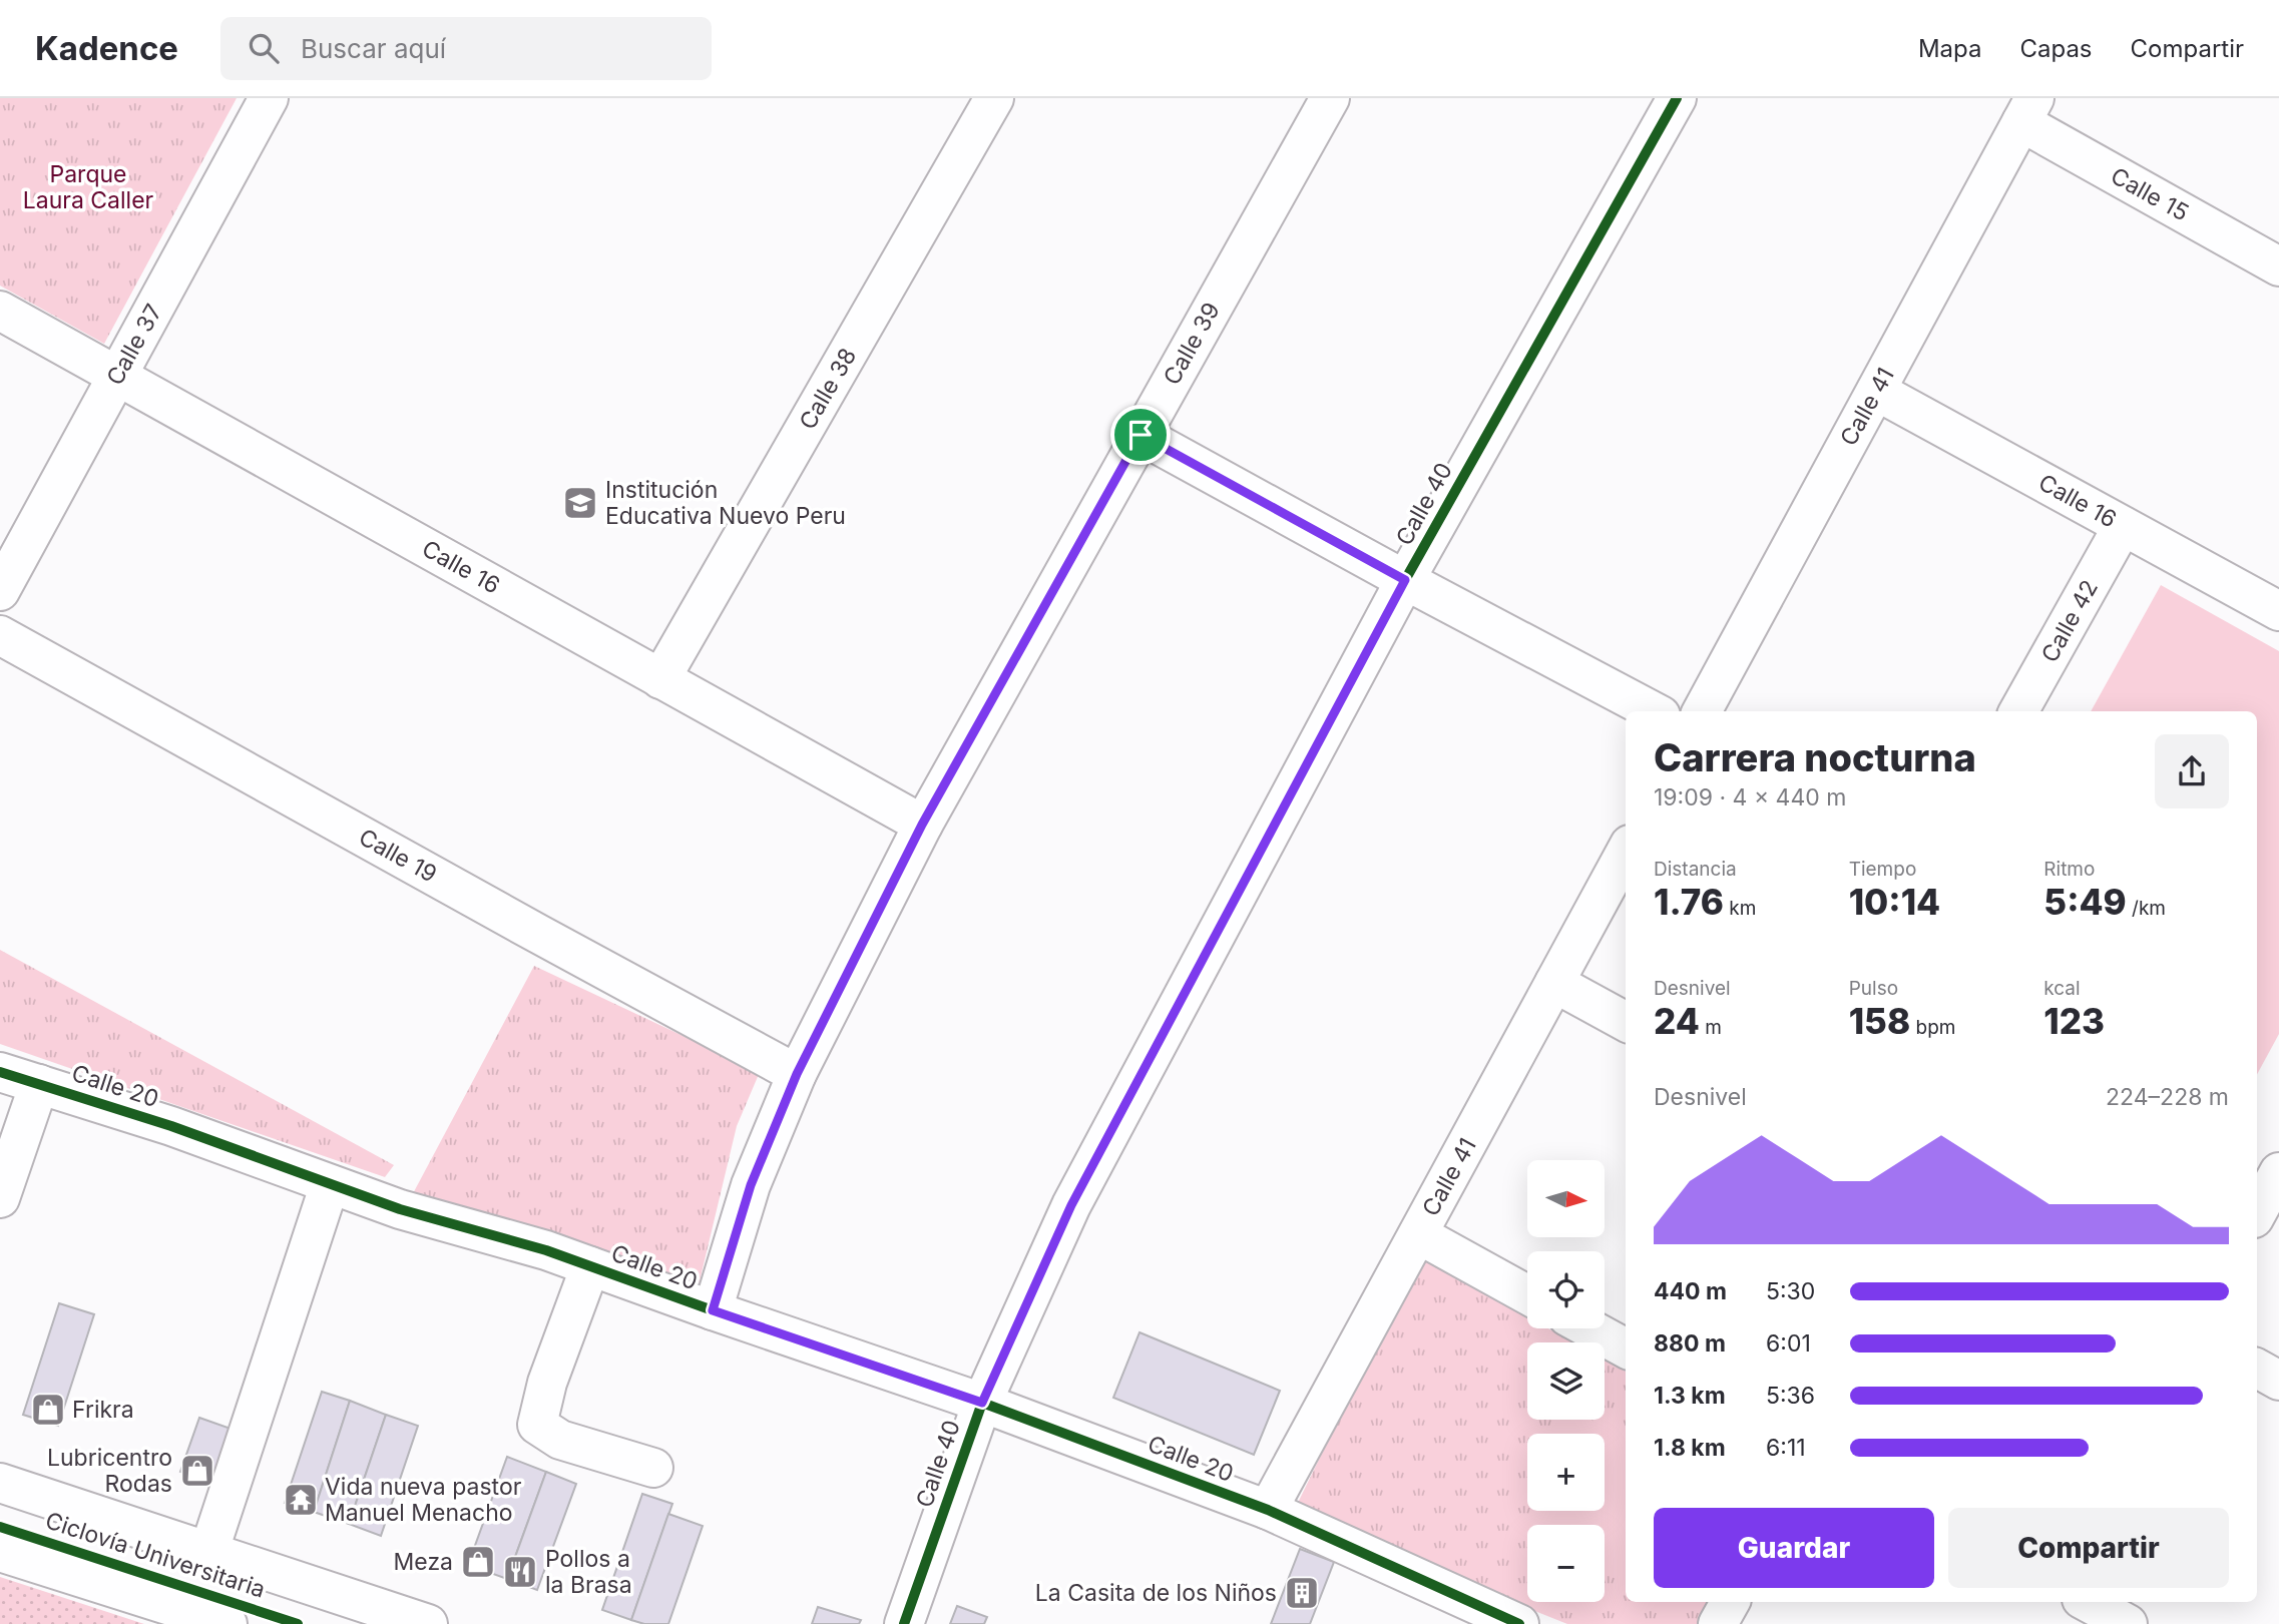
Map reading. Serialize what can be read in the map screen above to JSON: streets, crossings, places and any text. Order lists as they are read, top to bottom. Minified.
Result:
{"streets":{"street":["Calle 15","Calle 39","Calle 37","Calle 38","Calle 41","Calle 16","Calle 40","Calle 42","Calle 19","Calle 20"],"cycle path":["Ciclovía Universitaria"]},"crossings":[["Calle 15","Calle 41"],["Calle 39","Calle 16"],["Calle 39","Calle 19"],["Calle 39","Calle 20"],["Calle 37","Calle 16"],["Calle 38","Calle 16"],["Calle 41","Calle 16"],["Calle 41","Calle 20"],["Calle 16","Calle 42"],["Calle 40","Calle 20"]],"parks":["Parque Laura Caller"],"places":{"school or university":["Institución Educativa Nuevo Peru"],"shop":["Frikra","Lubricentro Rodas","Meza"],"temple":["Vida nueva pastor Manuel Menacho"],"restaurant":["Pollos a la Brasa"],"building":["La Casita de los Niños"]},"north":"right","page":{"header":"Kadence","search":"Buscar aquí","nav":["Mapa","Capas","Compartir"],"heading":["Carrera nocturna","19:09 · 4 × 440 m"],"stats":[["Distancia","1.76 km"],["Tiempo","10:14"],["Ritmo","5:49 /km"],["Desnivel","24 m"],["Pulso","158 bpm"],["kcal","123"]],"chart":["Desnivel","224–228 m"],"map_buttons":["+","−"],"list":[{"name":"440 m","note":"5:30"},{"name":"880 m","note":"6:01"},{"name":"1.3 km","note":"5:36"},{"name":"1.8 km","note":"6:11"}],"buttons":["Guardar","Compartir"]}}
